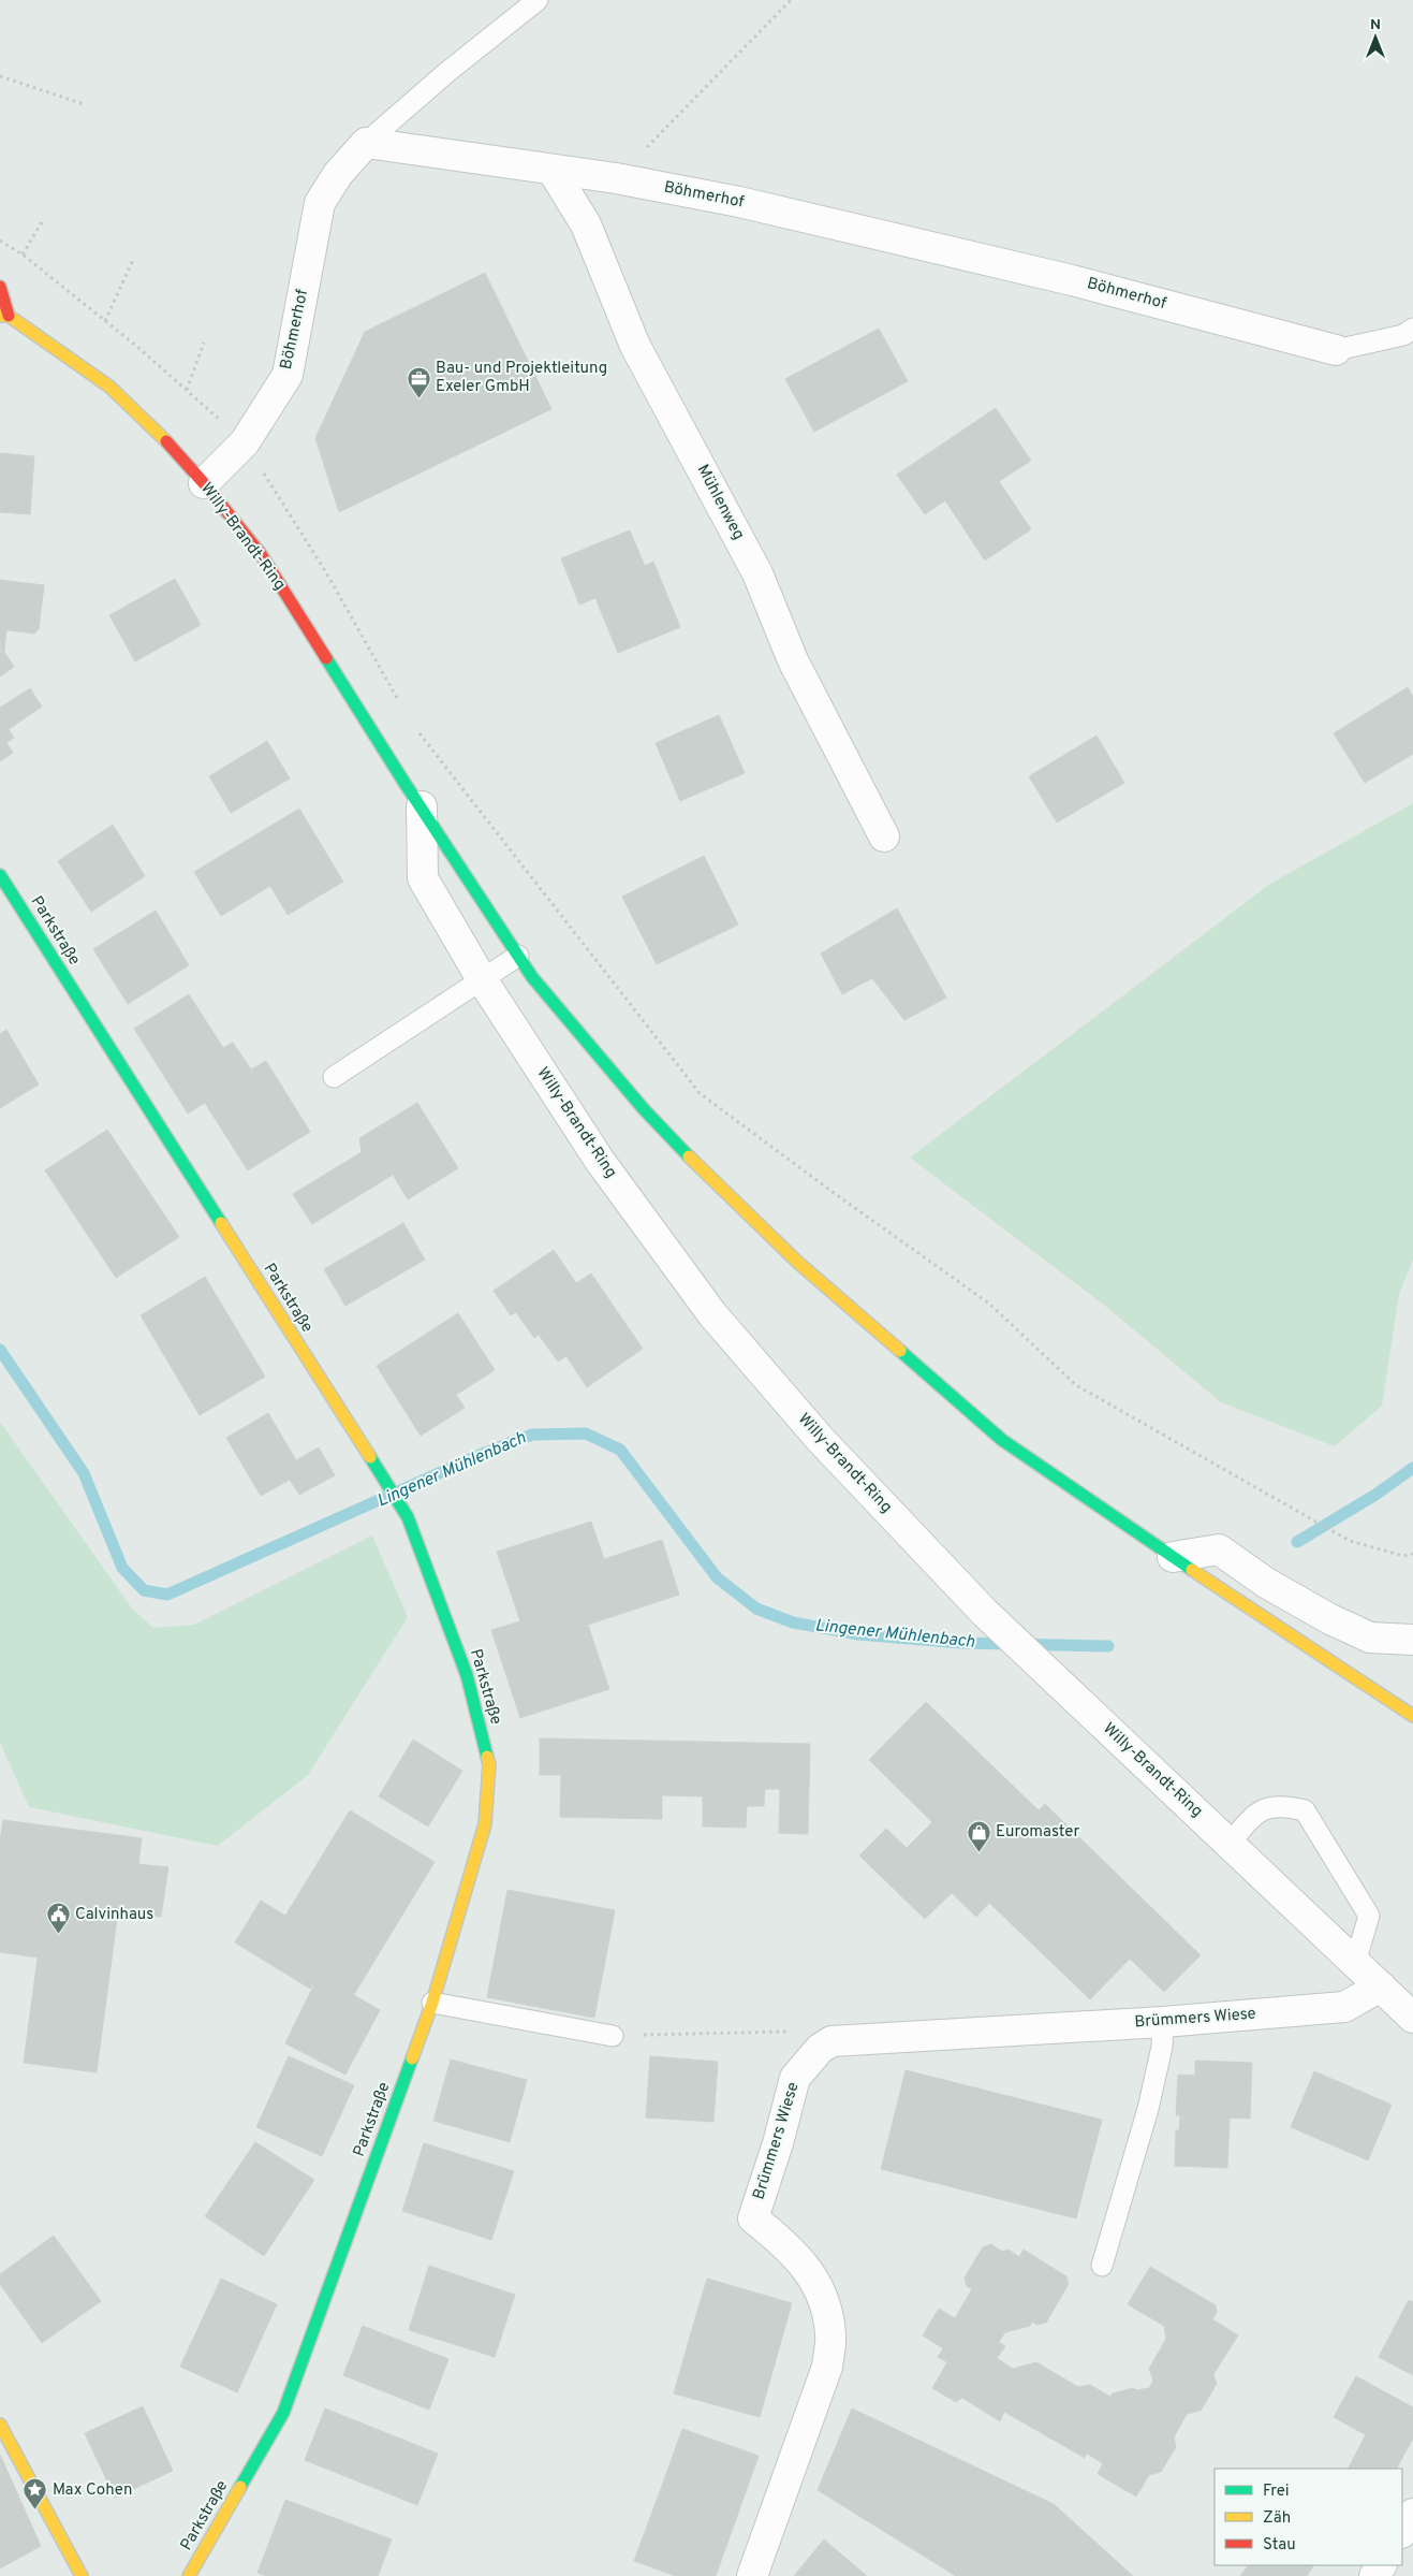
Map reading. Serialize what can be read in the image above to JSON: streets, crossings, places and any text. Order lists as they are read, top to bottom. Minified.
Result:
{"streets":{"street":["Böhmerhof","Mühlenweg","Willy-Brandt-Ring","Parkstraße","Brümmers Wiese"]},"crossings":[["Böhmerhof","Mühlenweg"],["Böhmerhof","Willy-Brandt-Ring"],["Willy-Brandt-Ring","Brümmers Wiese"]],"water":["Lingener Mühlenbach"],"places":{"office":["Bau- und Projektleitung Exeler GmbH"],"shop":["Euromaster"],"public building":["Calvinhaus"],"place":["Max Cohen"]},"legend":["Frei","Zäh","Stau"],"north":"top"}
